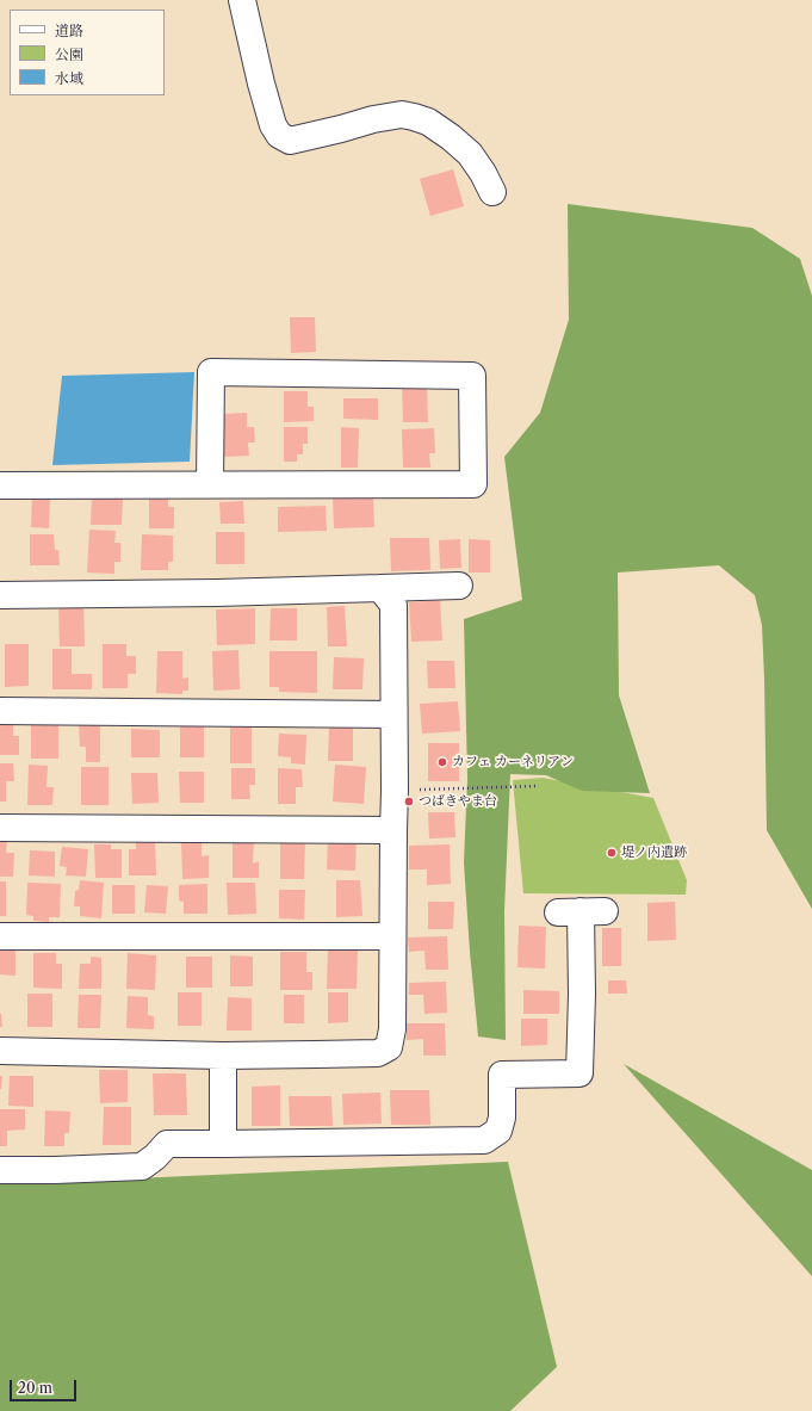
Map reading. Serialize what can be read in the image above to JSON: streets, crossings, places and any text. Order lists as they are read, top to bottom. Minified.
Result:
{"places":["カフェ カーネリアン","つばきやま台","堤ノ内遺跡"],"legend":["道路","公園","水域"],"scale_bar":"20 m"}
